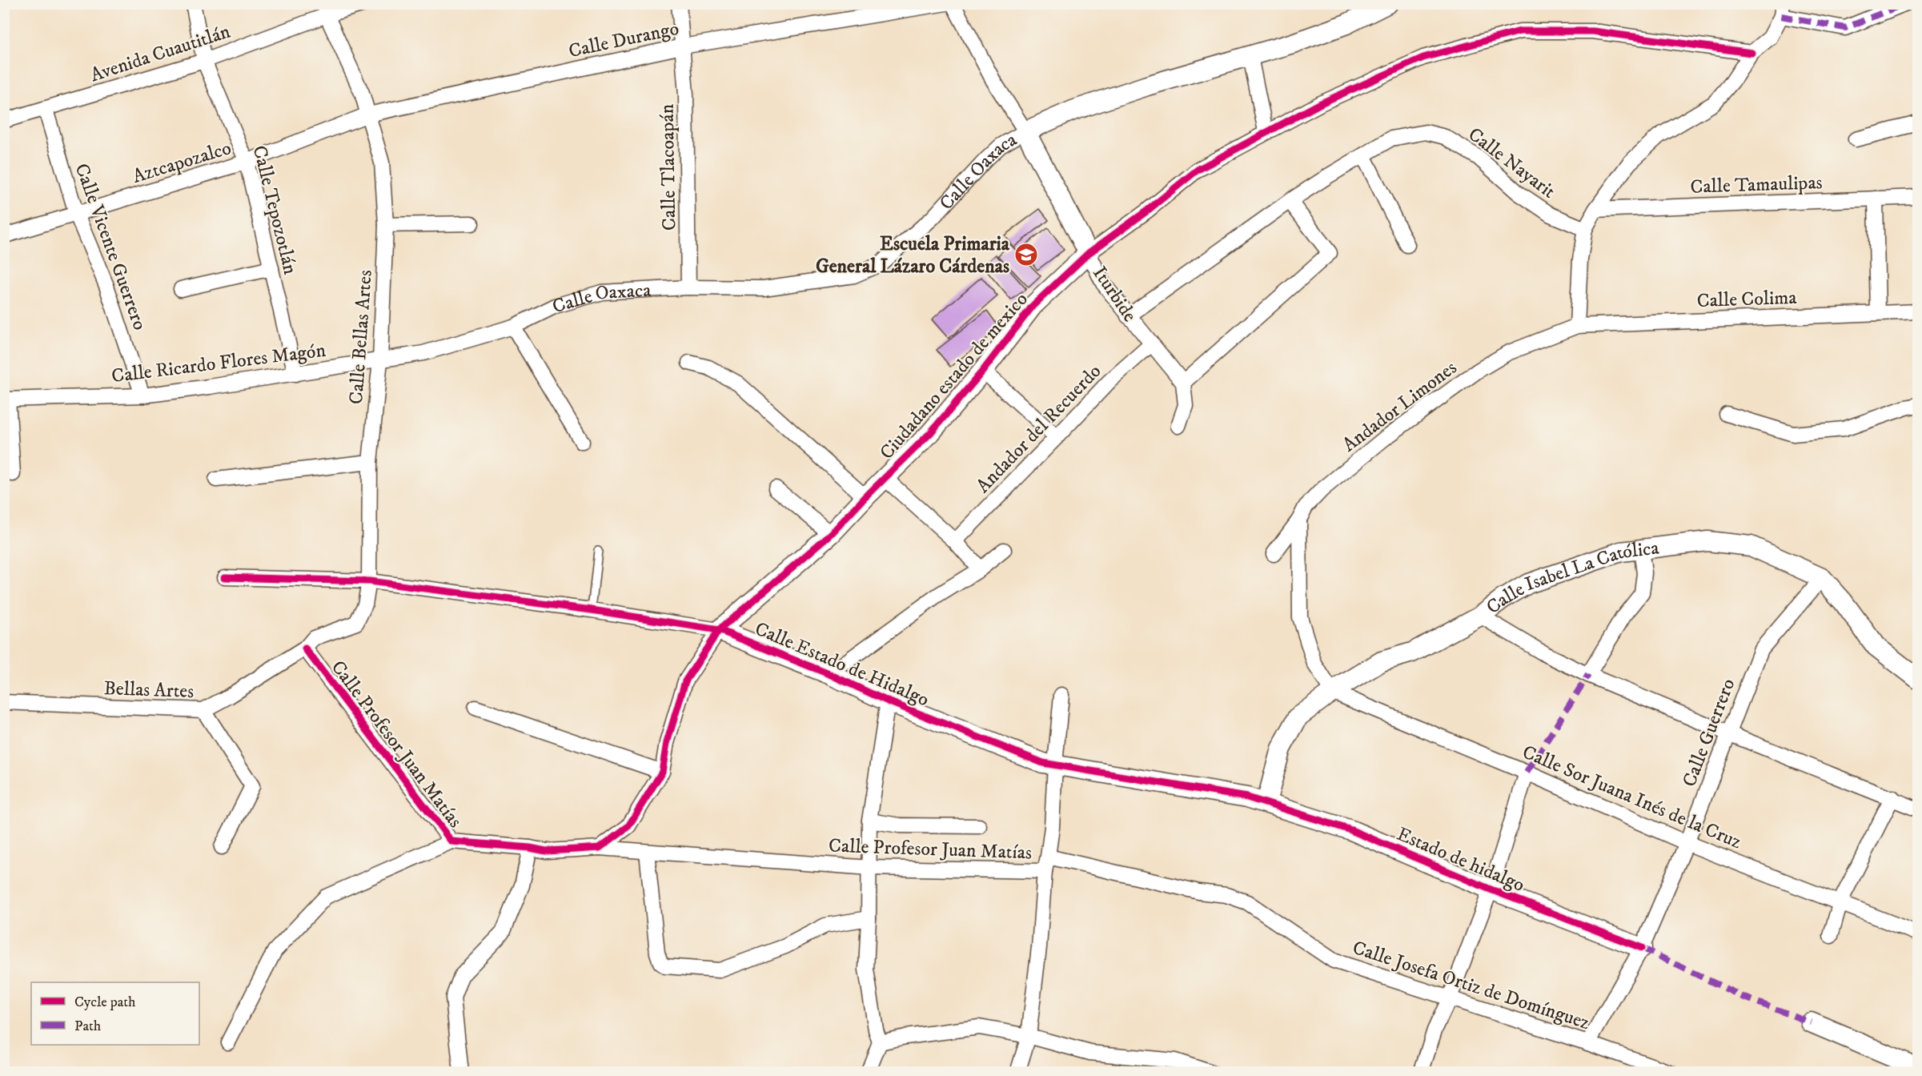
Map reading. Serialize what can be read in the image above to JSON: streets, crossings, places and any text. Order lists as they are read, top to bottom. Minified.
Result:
{"streets":{"street":["Calle Durango","Avenida Cuautitlán","Aztcapozalco","Calle Nayarit","Calle Tlacoapán","Calle Oaxaca","Calle Tamaulipas","Calle Tepozotlán","Calle Vicente Guerrero","Iturbide","Calle Colima","Calle Bellas Artes","Calle Ricardo Flores Magón","Ciudadano estado de mexico","Andador Limones","Andador del Recuerdo","Calle Isabel La Católica","Calle Estado de Hidalgo","Bellas Artes","Calle Guerrero","Calle Profesor Juan Matías","Calle Sor Juana Inés de la Cruz","Estado de hidalgo","Calle Josefa Ortiz de Domínguez"]},"crossings":[["Calle Durango","Aztcapozalco"],["Calle Durango","Calle Tlacoapán"],["Calle Durango","Calle Bellas Artes"],["Avenida Cuautitlán","Calle Tepozotlán"],["Avenida Cuautitlán","Calle Vicente Guerrero"],["Avenida Cuautitlán","Calle Bellas Artes"],["Aztcapozalco","Calle Tepozotlán"],["Aztcapozalco","Calle Vicente Guerrero"],["Aztcapozalco","Calle Bellas Artes"],["Calle Nayarit","Iturbide"],["Calle Tlacoapán","Calle Oaxaca"],["Calle Oaxaca","Iturbide"],["Calle Oaxaca","Calle Bellas Artes"],["Calle Oaxaca","Calle Ricardo Flores Magón"],["Calle Tepozotlán","Calle Ricardo Flores Magón"],["Calle Vicente Guerrero","Calle Ricardo Flores Magón"],["Iturbide","Ciudadano estado de mexico"],["Iturbide","Andador del Recuerdo"],["Calle Colima","Andador Limones"],["Calle Bellas Artes","Calle Ricardo Flores Magón"],["Calle Bellas Artes","Calle Estado de Hidalgo"],["Calle Bellas Artes","Bellas Artes"],["Calle Bellas Artes","Calle Profesor Juan Matías"],["Ciudadano estado de mexico","Calle Estado de Hidalgo"],["Ciudadano estado de mexico","Calle Profesor Juan Matías"],["Calle Isabel La Católica","Calle Estado de Hidalgo"],["Calle Isabel La Católica","Calle Guerrero"],["Calle Isabel La Católica","Calle Sor Juana Inés de la Cruz"],["Calle Isabel La Católica","Estado de hidalgo"],["Calle Estado de Hidalgo","Estado de hidalgo"],["Bellas Artes","Calle Profesor Juan Matías"],["Calle Guerrero","Calle Sor Juana Inés de la Cruz"],["Calle Guerrero","Estado de hidalgo"],["Calle Guerrero","Calle Josefa Ortiz de Domínguez"],["Calle Profesor Juan Matías","Calle Josefa Ortiz de Domínguez"]],"places":{"school or university":["Escuela Primaria General Lázaro Cárdenas"]},"legend":["Cycle path","Path"]}
